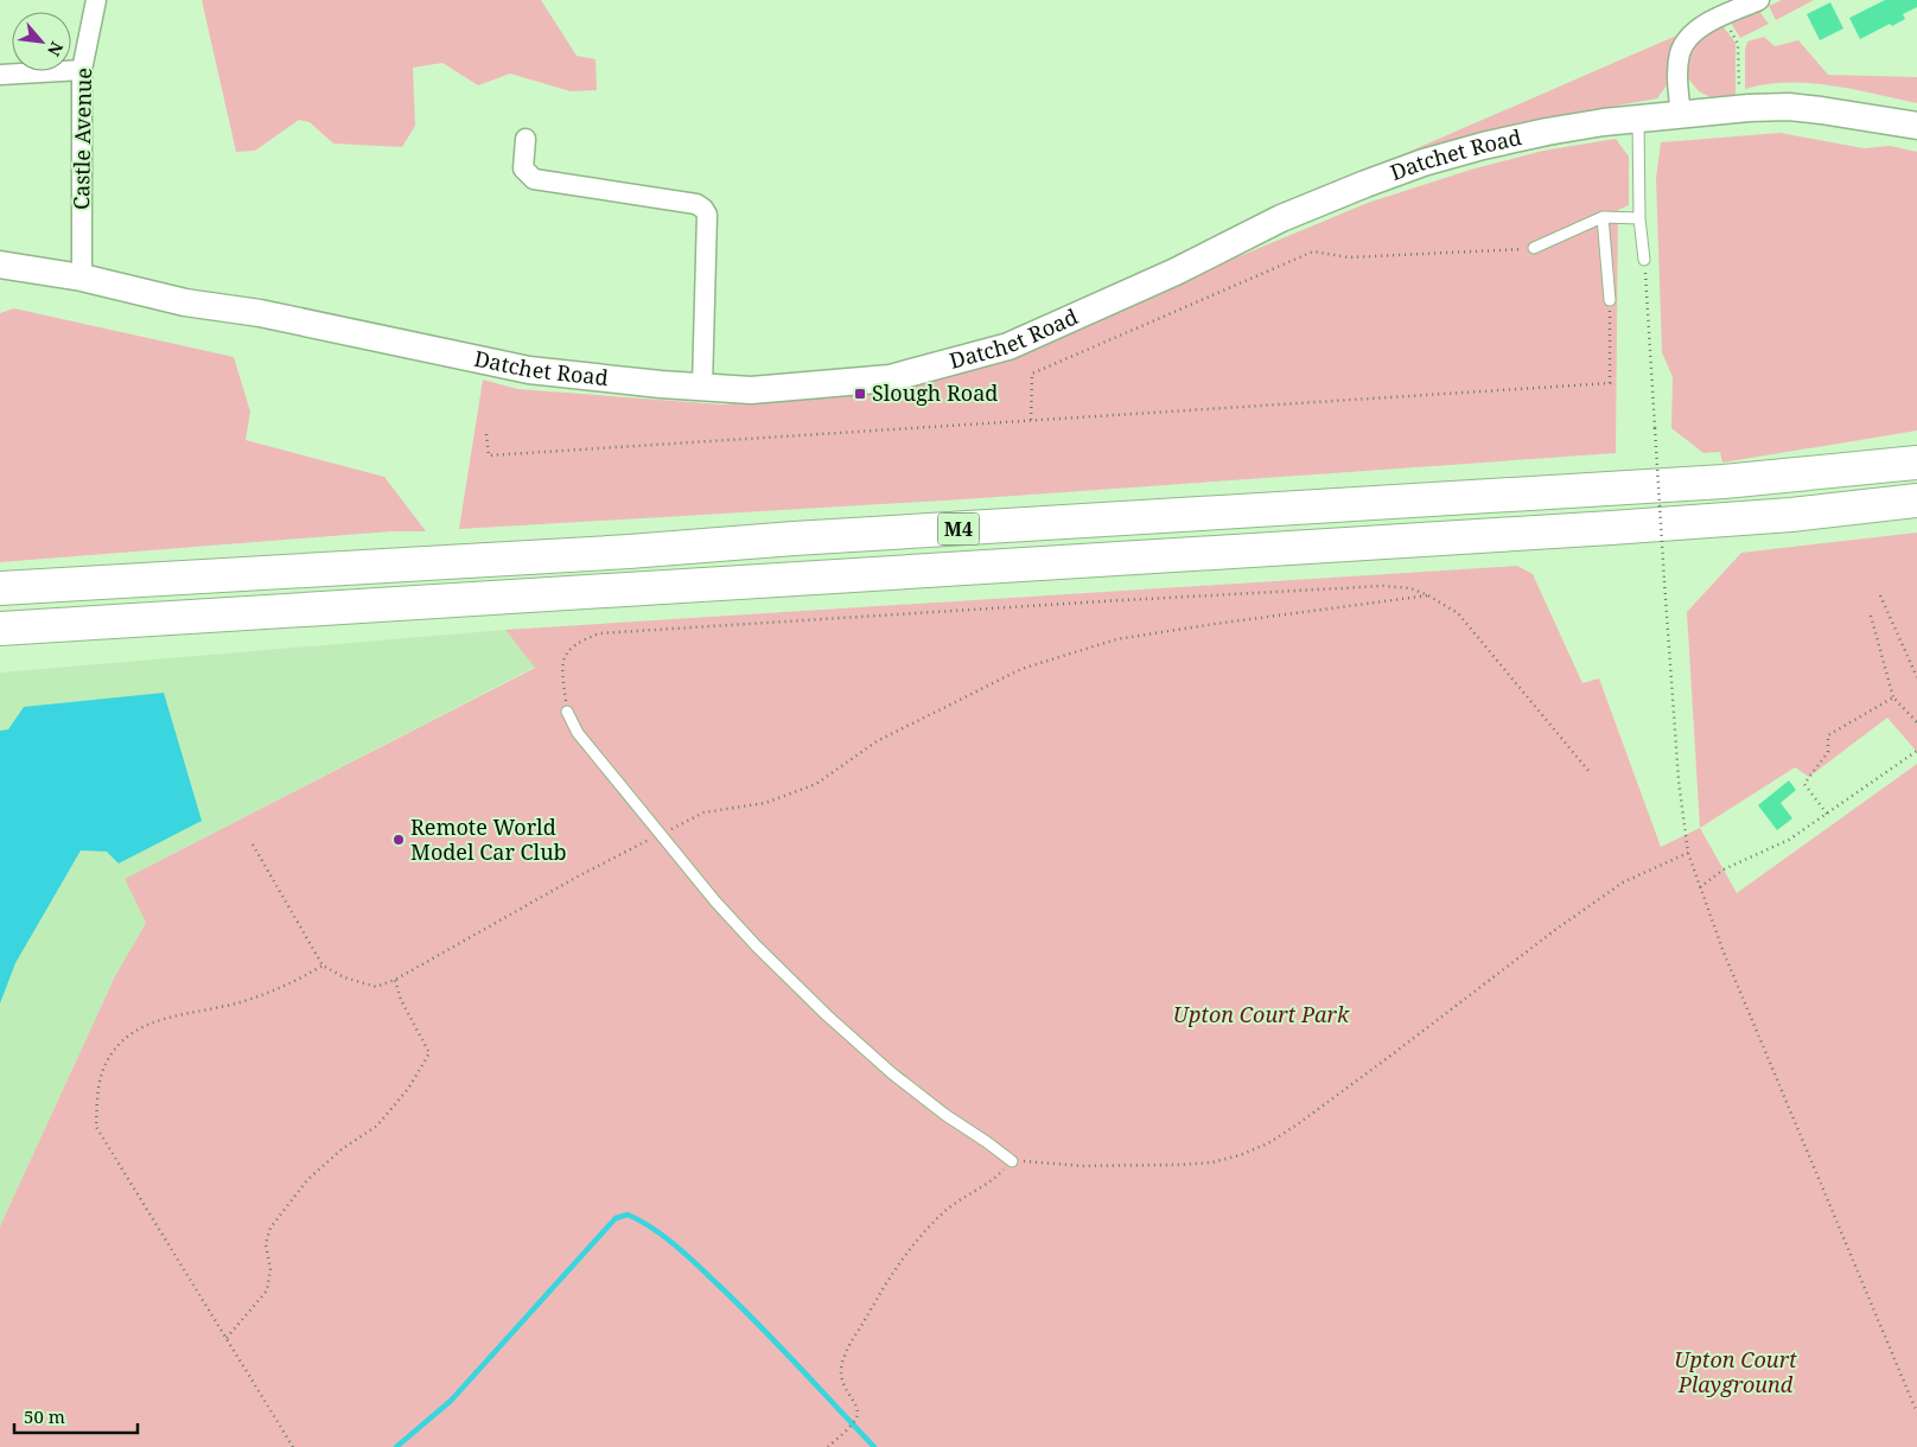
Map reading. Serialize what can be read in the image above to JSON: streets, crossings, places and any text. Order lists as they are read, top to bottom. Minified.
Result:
{"streets":{"highway":["M4"],"main road":["Datchet Road"],"street":["Castle Avenue"]},"crossings":[["Castle Avenue","Datchet Road"]],"parks":["Upton Court Park","Upton Court Playground"],"places":{"transit":["Slough Road"],"other":["Remote World Model Car Club"]},"scale_bar":"50 m","north":"bottom right"}
